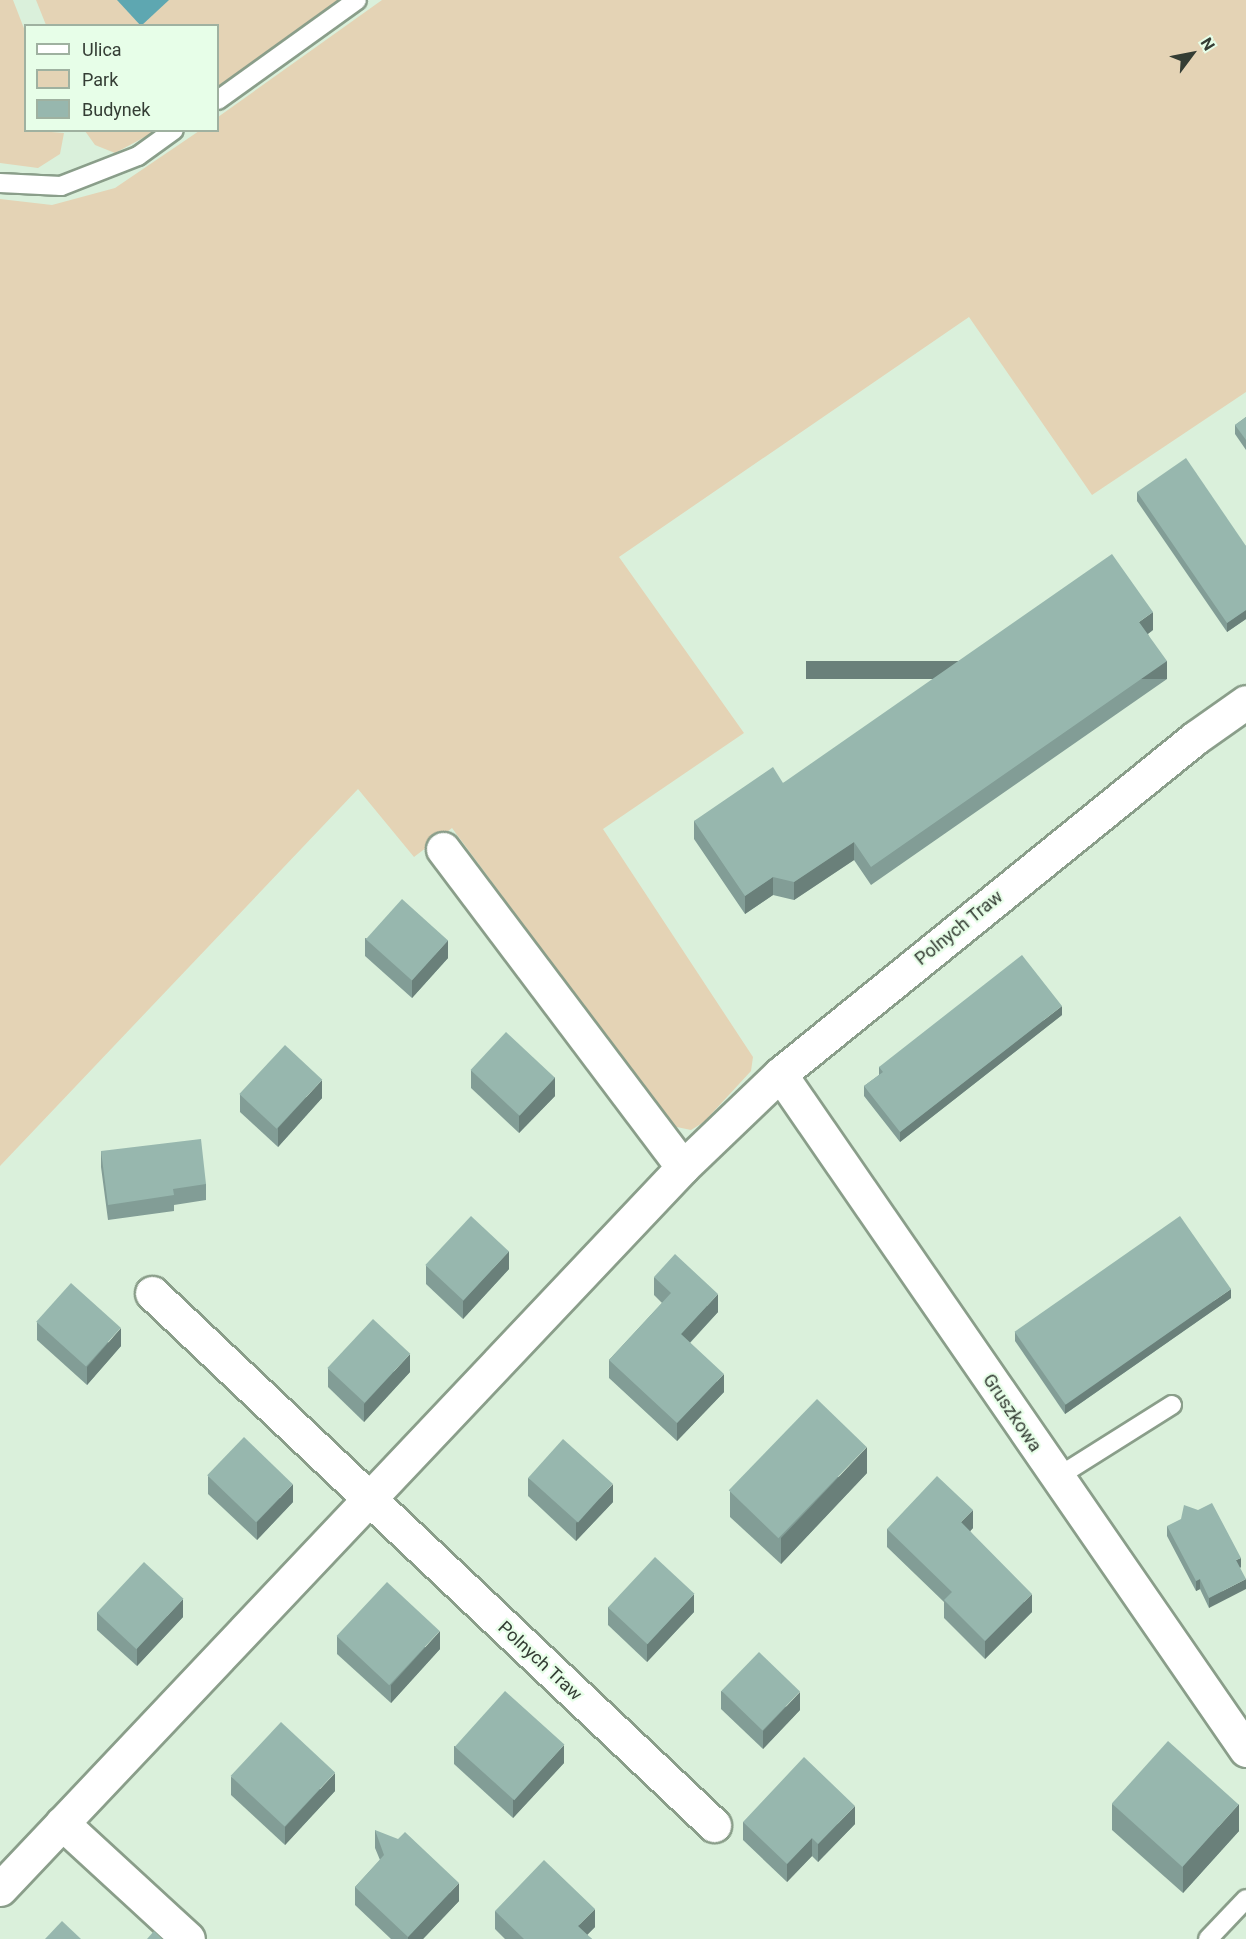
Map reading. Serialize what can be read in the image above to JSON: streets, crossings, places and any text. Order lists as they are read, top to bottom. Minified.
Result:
{"streets":{"street":["Polnych Traw","Gruszkowa"]},"crossings":[["Polnych Traw","Gruszkowa"]],"legend":["Ulica","Park","Budynek"],"north":"top right"}
